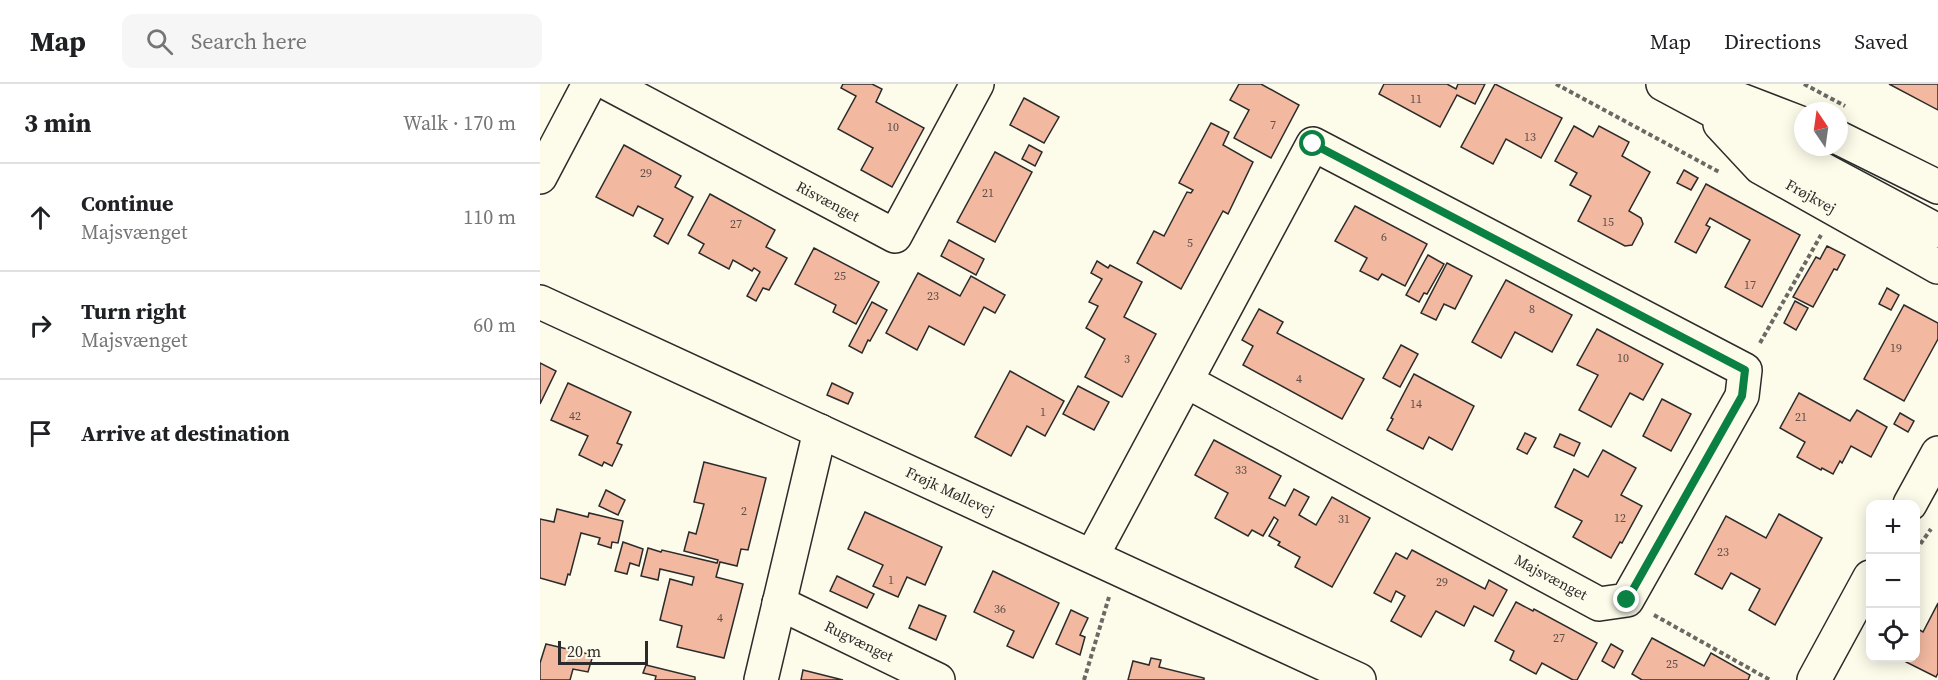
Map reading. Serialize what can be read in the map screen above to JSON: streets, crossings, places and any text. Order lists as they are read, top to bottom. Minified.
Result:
{"streets":{"street":["Frøjkvej","Risvænget","Frøjk Møllevej","Majsvænget","Rugvænget"]},"house_numbers":["11","7","10","13","29","21","15","27","6","5","25","17","23","8","19","10","3","4","14","1","42","21","33","2","12","31","23","1","29","36","4","27","25"],"scale_bar":"20 m","north":"top","page":{"header":"Map","search":"Search here","nav":["Map","Directions","Saved"],"heading":["3 min","Walk · 170 m"],"list":[["Continue","Majsvænget","110 m"],["Turn right","Majsvænget","60 m"],"Arrive at destination"],"map_buttons":["+","−"],"scale":"20 m"}}
